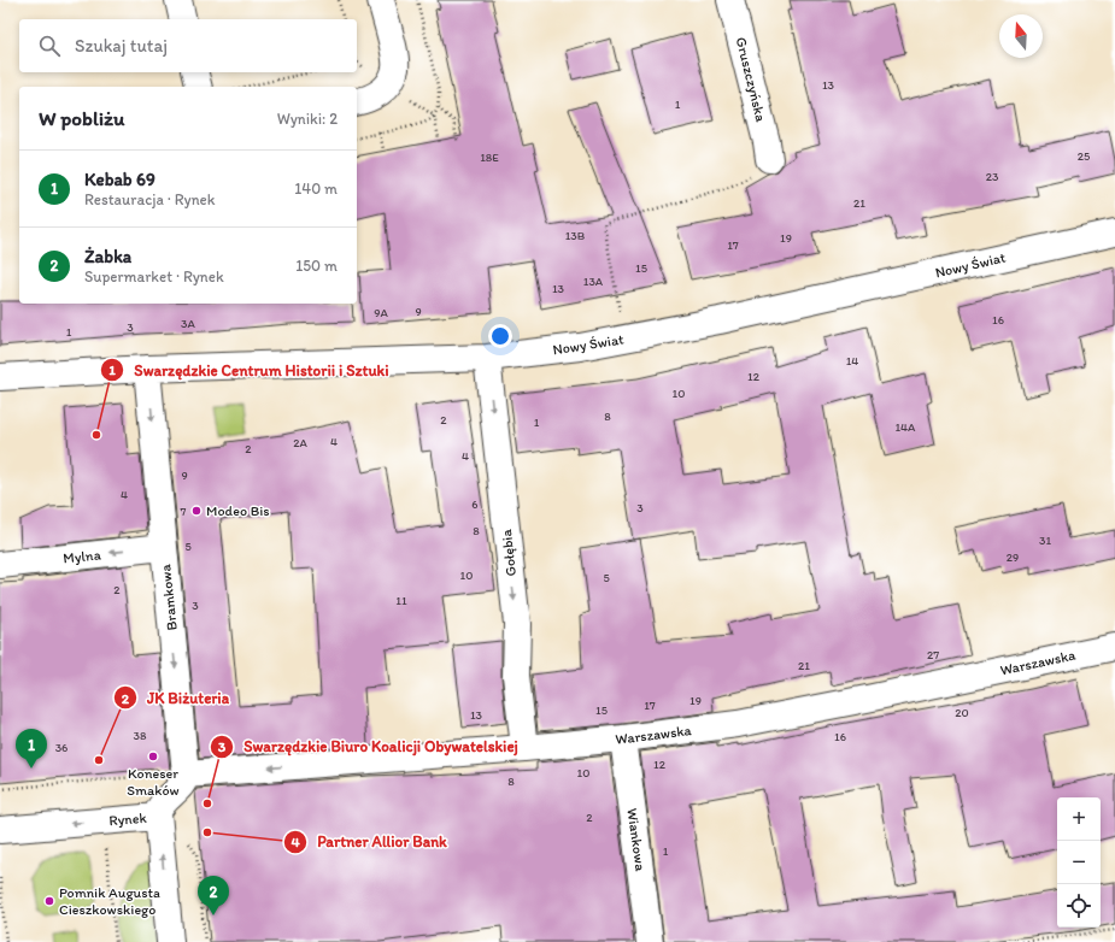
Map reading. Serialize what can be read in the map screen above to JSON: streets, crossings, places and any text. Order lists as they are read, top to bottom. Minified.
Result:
{"streets":{"street":["Gruszczyńska","Nowy Świat","Gołębia","Mylna","Bramkowa","Warszawska","Rynek","Wiankowa"]},"crossings":[["Nowy Świat","Gołębia"],["Nowy Świat","Bramkowa"],["Gołębia","Warszawska"],["Mylna","Bramkowa"],["Bramkowa","Warszawska"],["Warszawska","Wiankowa"]],"one_way":["Gołębia","Mylna","Bramkowa","Warszawska"],"places":["Swarzędzkie Centrum Historii i Sztuki","Modeo Bis","Koneser Smaków","JK Biżuteria","Swarzędzkie Biuro Koalicji Obywatelskiej","Partner Allior Bank","Pomnik Augusta Cieszkowskiego"],"house_numbers":["13","1","25","18E","23","21","13B","19","17","15","13A","13","9","9A","16","3A","3","1","14","12","10","8","2","1","14A","4","2A","2","4","9","4","6","3","7","8","31","5","29","10","5","2","11","3","27","21","19","17","15","20","13","38","16","36","12","10","8","2","1"],"north":"top","page":{"search":"Szukaj tutaj","heading":["W pobliżu","Wyniki: 2"],"list":[{"mark":"1","name":"Kebab 69","note":"Restauracja · Rynek","value":"140 m"},{"mark":"2","name":"Żabka","note":"Supermarket · Rynek","value":"150 m"}],"pins":["1","2"],"map_buttons":["+","−"]}}
